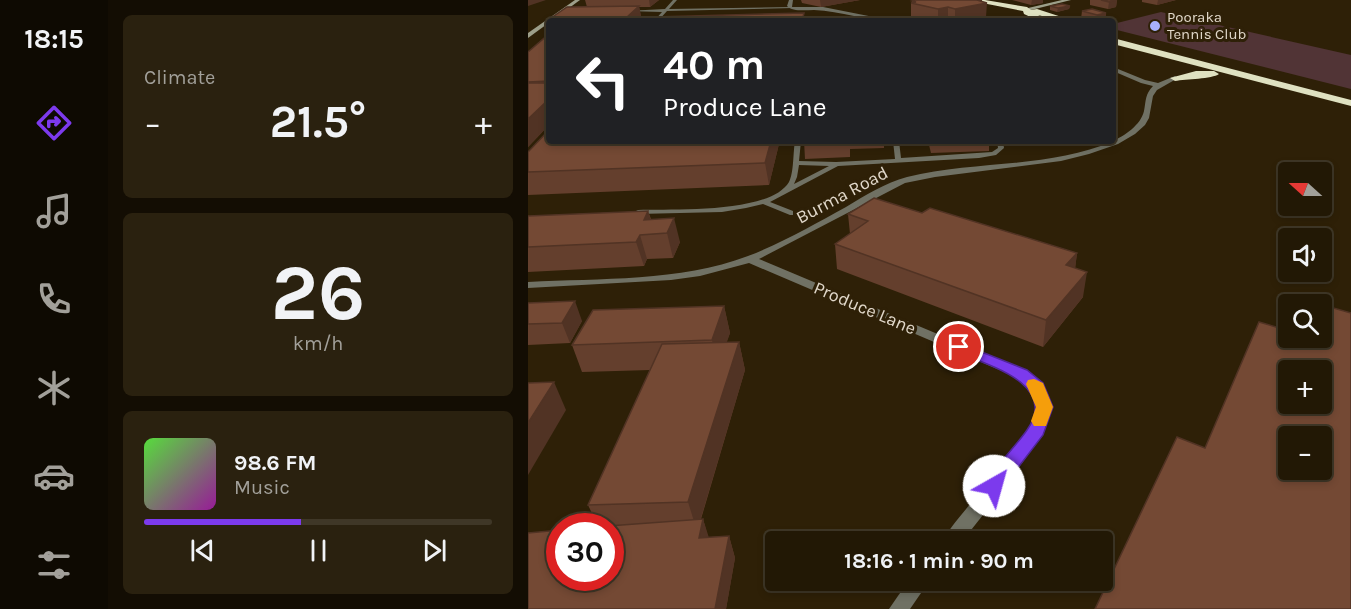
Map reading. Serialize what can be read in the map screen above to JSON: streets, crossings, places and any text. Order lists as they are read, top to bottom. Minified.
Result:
{"streets":{"street":["Burma Road","Produce Lane"]},"crossings":[["Burma Road","Produce Lane"]],"places":["Pooraka Tennis Club"],"north":"left","page":{"tabs":"18:15","tile":["Climate",["26","km/h"]],"turn":["40 m","Produce Lane"],"heat":["−","21.5°","+"],"map_buttons":["+","−"],"song":["98.6 FM","Music"],"limit":"30","trip":"18:16 · 1 min · 90 m"}}
